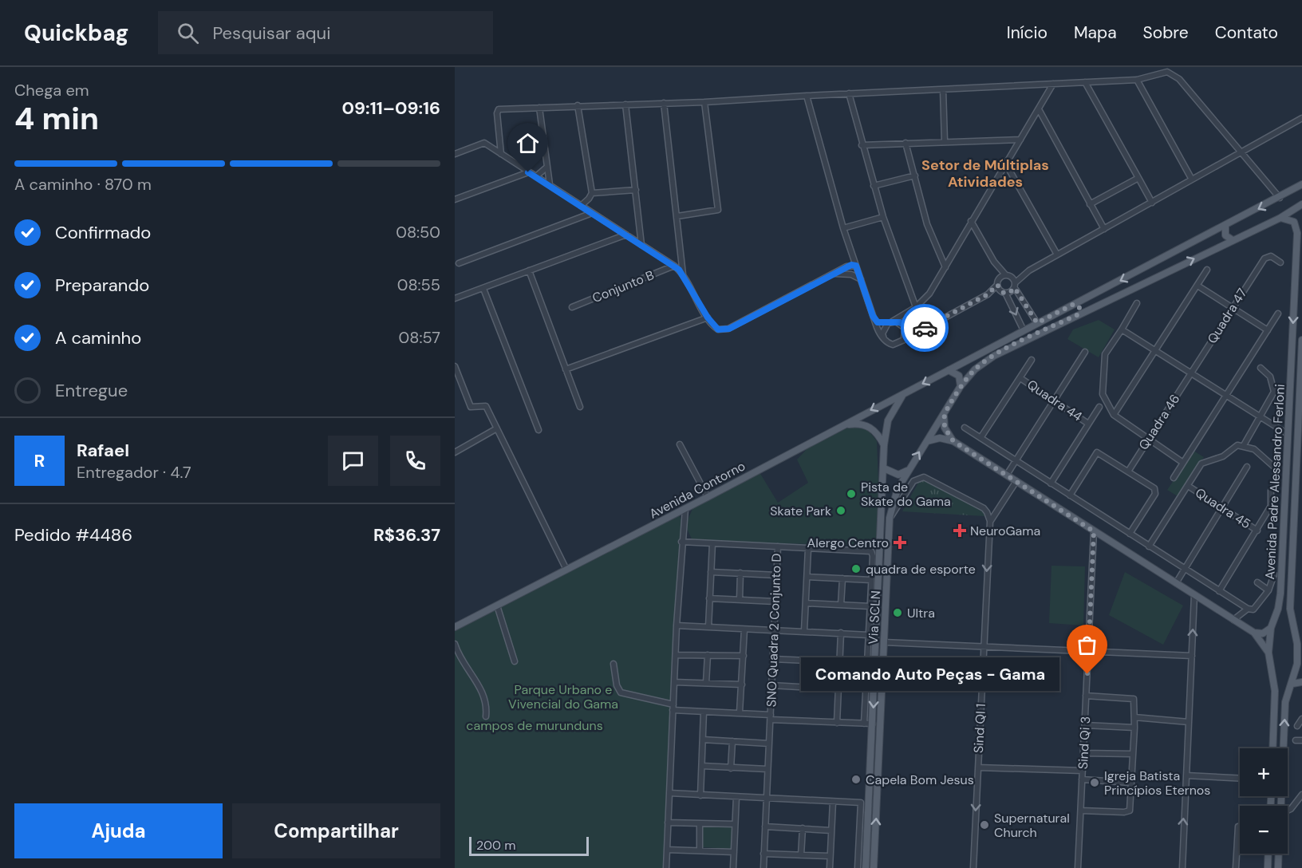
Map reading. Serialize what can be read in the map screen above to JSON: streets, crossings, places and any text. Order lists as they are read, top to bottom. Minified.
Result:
{"streets":{"main road":["Avenida Padre Alessandro Ferloni","Avenida Contorno","Via SCLN"],"street":["Conjunto B","Quadra 47","Quadra 44","Quadra 46","Quadra 45","SNO Quadra 2 Conjunto D","Sind QI 1","Sind Qi 3"]},"crossings":[["Quadra 47","Quadra 46"],["Avenida Padre Alessandro Ferloni","Via SCLN"],["Avenida Contorno","Via SCLN"]],"one_way":["Avenida Contorno","Sind QI 1"],"districts":["Setor de Múltiplas Atividades"],"parks":["Parque Urbano e Vivencial do Gama","campos de murunduns"],"places":{"other":["Pista de Skate do Gama","Skate Park","quadra de esporte","Ultra","Comando Auto Peças - Gama","Capela Bom Jesus","Igreja Batista Princípios Eternos","Supernatural Church"],"health":["NeuroGama","Alergo Centro"]},"scale_bar":"200 m","page":{"header":"Quickbag","search":"Pesquisar aqui","nav":["Início","Mapa","Sobre","Contato"],"heading":["4 min","Chega em","09:11–09:16"],"panel":["Rafael","Entregador · 4.7","Pedido #4486","R$36.37"],"bar":"A caminho · 870 m","list":[["Confirmado","08:50"],["Preparando","08:55"],["A caminho","08:57"],"Entregue"],"round":"R","bubble":"Comando Auto Peças - Gama","map_buttons":["+","−"],"buttons":["Ajuda","Compartilhar"],"scale":"200 m"}}
